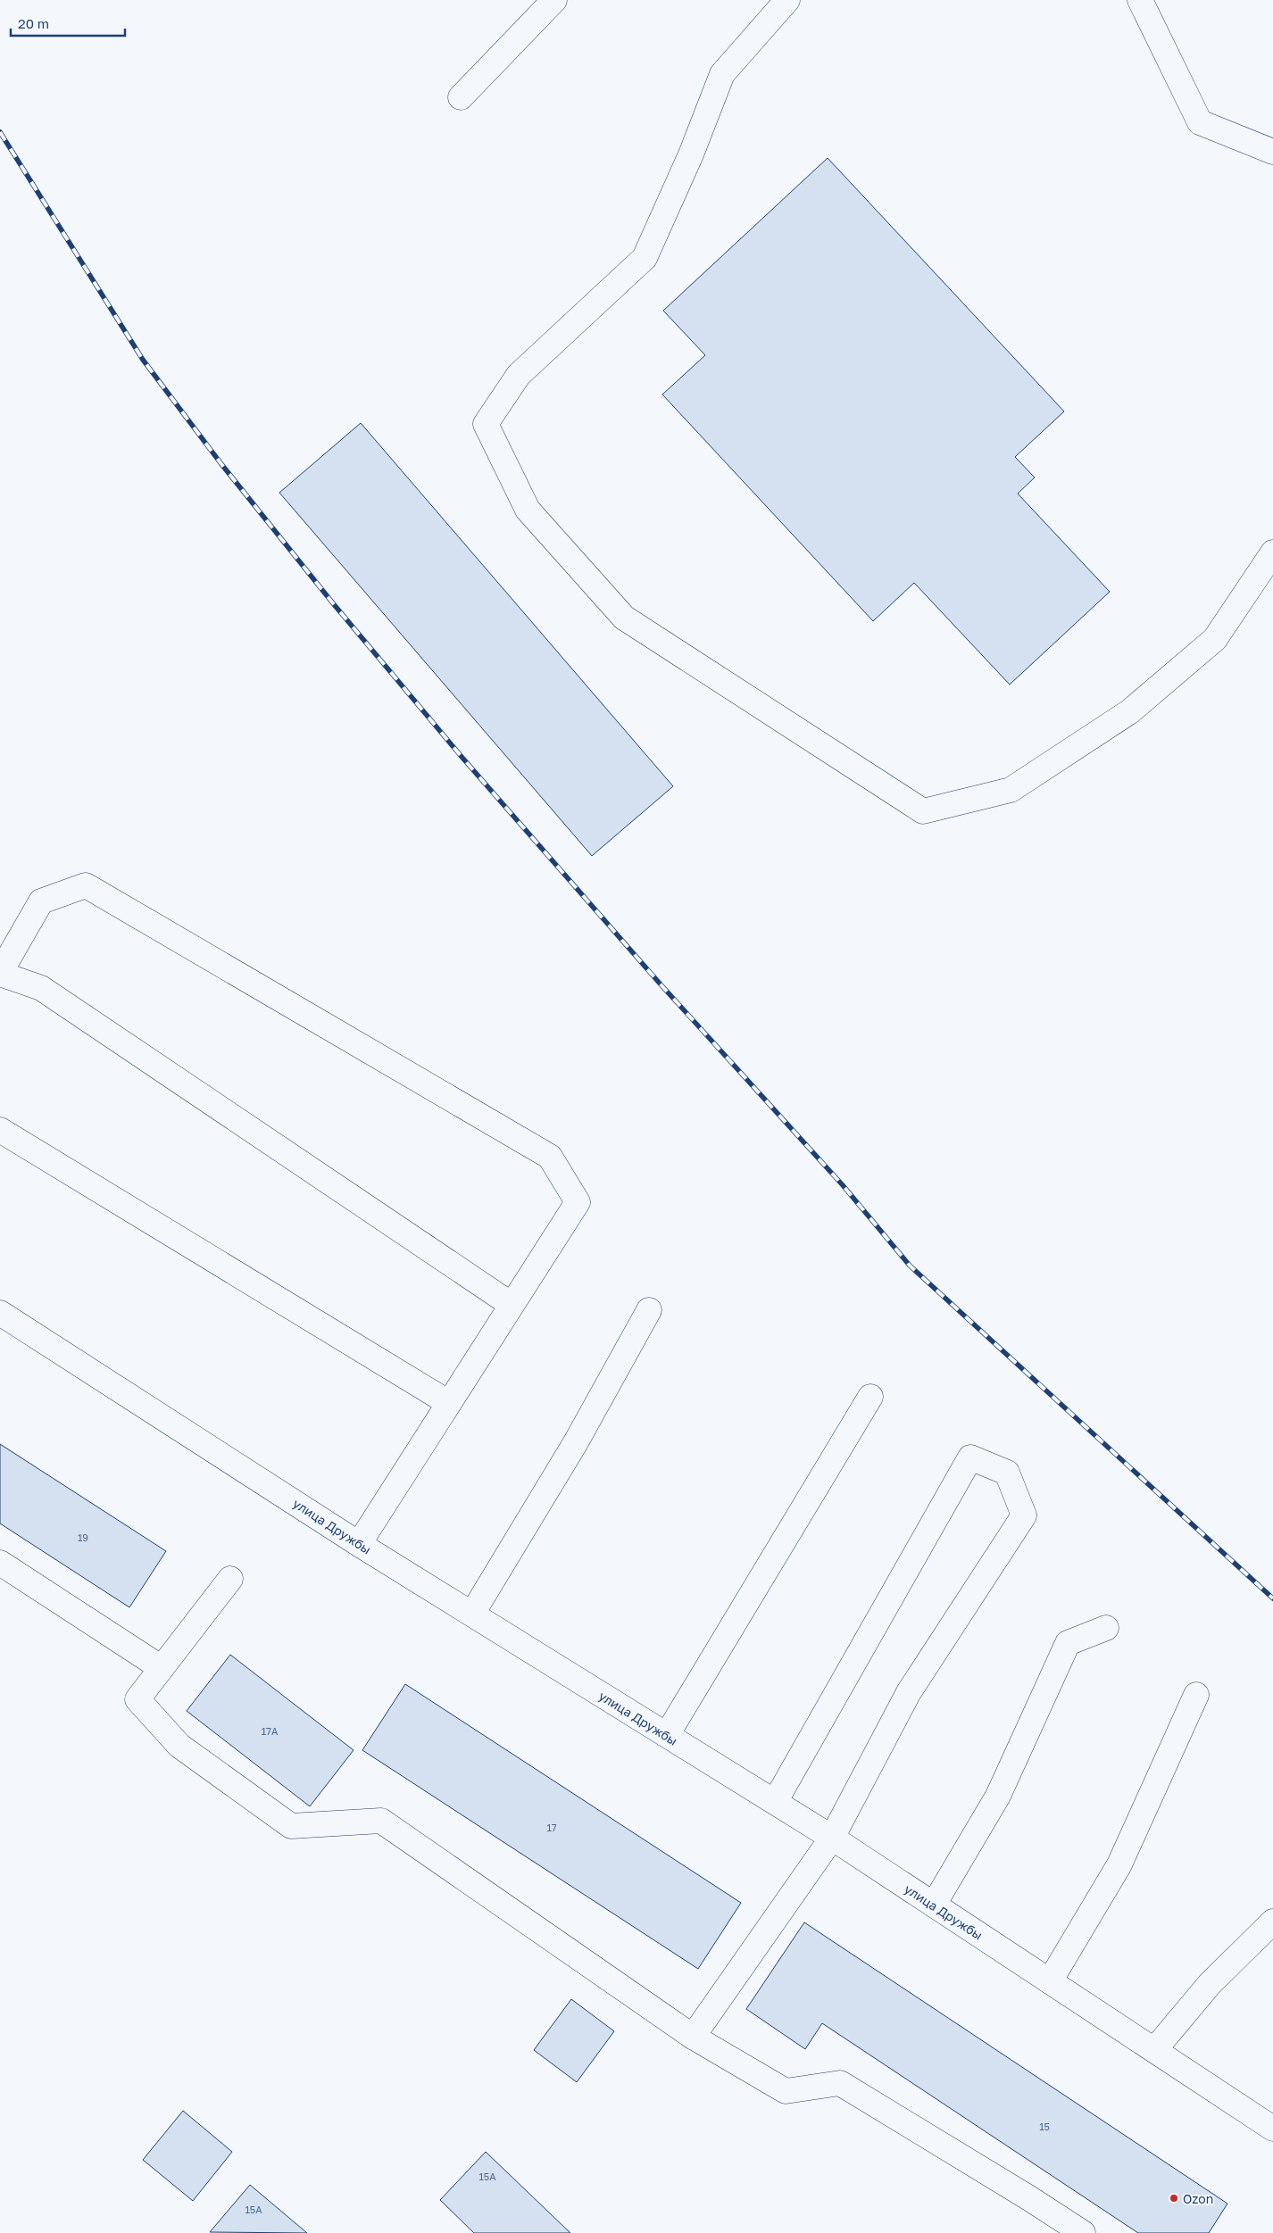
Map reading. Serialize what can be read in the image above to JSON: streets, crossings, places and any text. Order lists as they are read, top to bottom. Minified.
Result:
{"streets":{"street":["улица Дружбы"]},"places":["Ozon"],"house_numbers":["19","17А","17","15","15А","15А"],"scale_bar":"20 m"}
